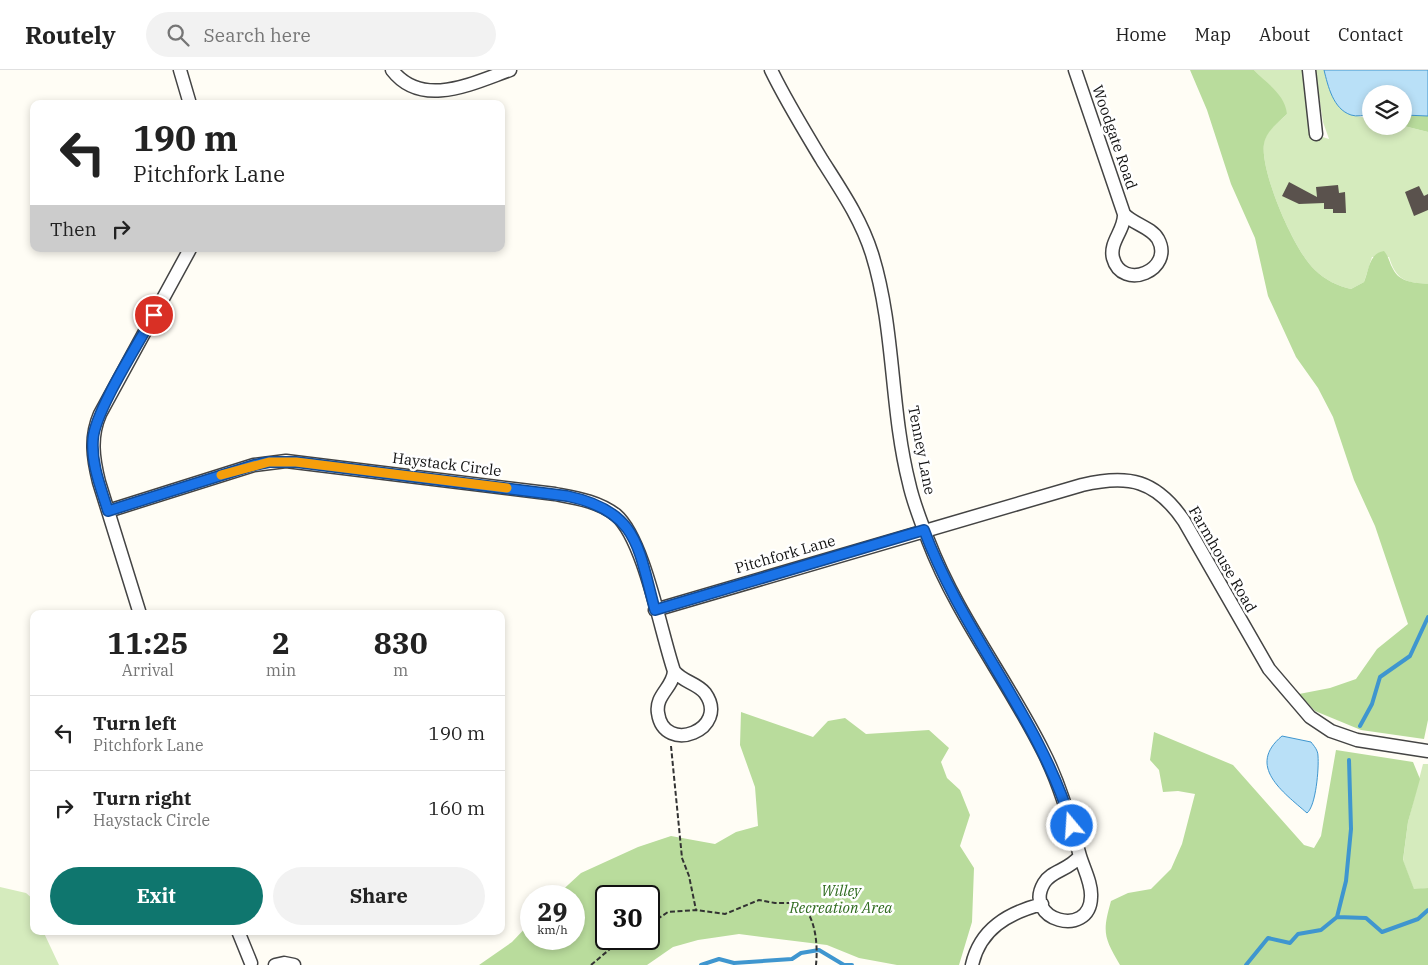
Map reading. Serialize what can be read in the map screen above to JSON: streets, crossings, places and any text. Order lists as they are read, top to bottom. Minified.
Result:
{"streets":{"street":["Woodgate Road","Tenney Lane","Haystack Circle","Pitchfork Lane","Farmhouse Road"]},"crossings":[["Tenney Lane","Pitchfork Lane"],["Tenney Lane","Farmhouse Road"],["Haystack Circle","Pitchfork Lane"],["Pitchfork Lane","Farmhouse Road"]],"parks":["Willey Recreation Area"],"page":{"header":"Routely","search":"Search here","nav":["Home","Map","About","Contact"],"turn":["190 m","Pitchfork Lane"],"then":"Then","eta":["11:25","Arrival","2","min","830","m"],"list":[{"name":"Turn left","note":"Pitchfork Lane","value":"190 m"},{"name":"Turn right","note":"Haystack Circle","value":"160 m"}],"buttons":["Exit","Share"],"speed":"29 km/h","limit":"30"}}
